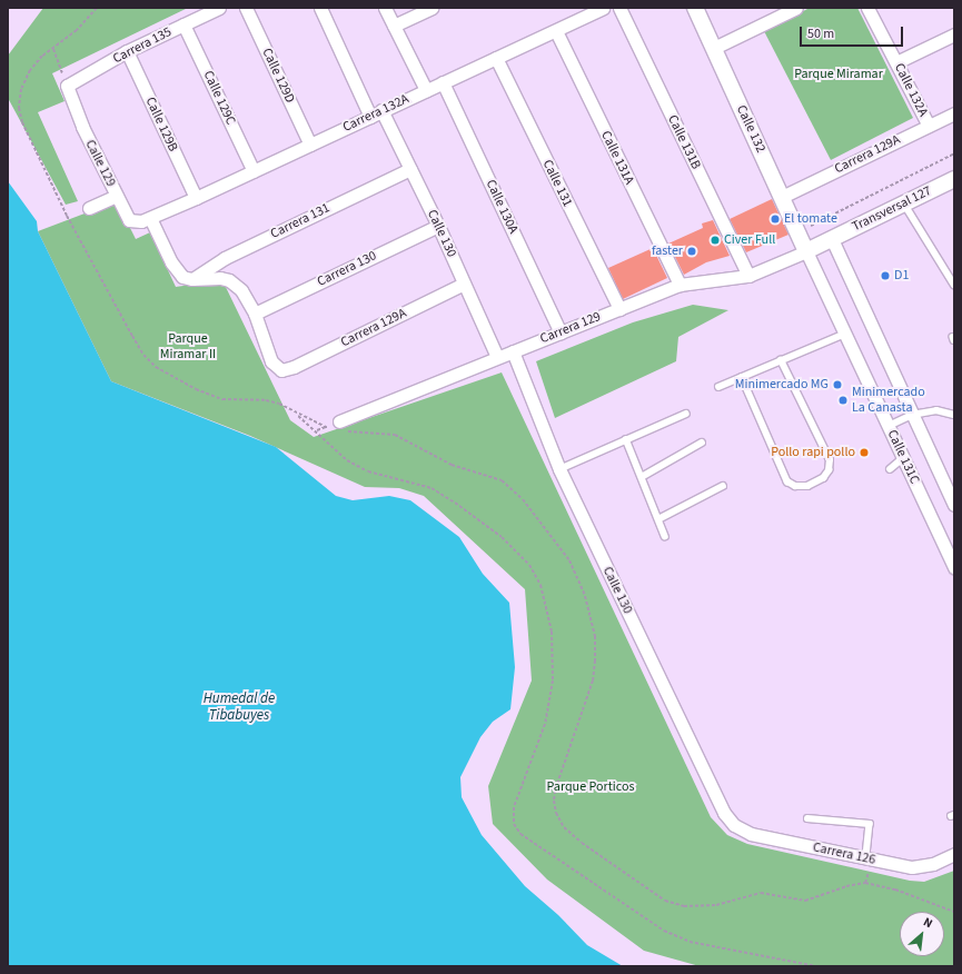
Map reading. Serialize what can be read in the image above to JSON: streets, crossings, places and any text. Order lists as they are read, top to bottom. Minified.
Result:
{"streets":{"street":["Carrera 135","Calle 129D","Calle 132A","Calle 129C","Carrera 132A","Calle 129B","Calle 132","Calle 131B","Carrera 129A","Calle 131A","Calle 129","Calle 131","Calle 130A","Transversal 127","Carrera 131","Calle 130","Carrera 130","Carrera 129","Calle 131C","Carrera 126"]},"crossings":[["Carrera 135","Calle 129C"],["Carrera 135","Calle 129B"],["Carrera 135","Calle 129"],["Calle 129D","Carrera 132A"],["Calle 132A","Carrera 129A"],["Calle 129C","Carrera 132A"],["Carrera 132A","Calle 129B"],["Carrera 132A","Calle 131A"],["Carrera 132A","Calle 129"],["Carrera 132A","Calle 131"],["Carrera 132A","Calle 130A"],["Carrera 132A","Calle 130"],["Calle 132","Carrera 129A"],["Calle 132","Transversal 127"],["Calle 132","Carrera 129"],["Calle 132","Calle 131C"],["Calle 131B","Carrera 129"],["Carrera 129A","Calle 130"],["Carrera 129A","Carrera 130"],["Calle 131A","Carrera 129"],["Calle 131","Carrera 129"],["Calle 130A","Carrera 129"],["Transversal 127","Carrera 129"],["Transversal 127","Calle 131C"],["Carrera 131","Calle 130"],["Calle 130","Carrera 130"],["Calle 130","Carrera 129"],["Calle 130","Carrera 126"],["Carrera 129","Calle 131C"]],"water":["Humedal de Tibabuyes"],"parks":["Parque Miramar","Parque Miramar II","Parque Porticos"],"places":["El tomate","Civer Full","faster","D1","Minimercado MG","Minimercado La Canasta","Pollo rapi pollo"],"scale_bar":"50 m","north":"top right"}
